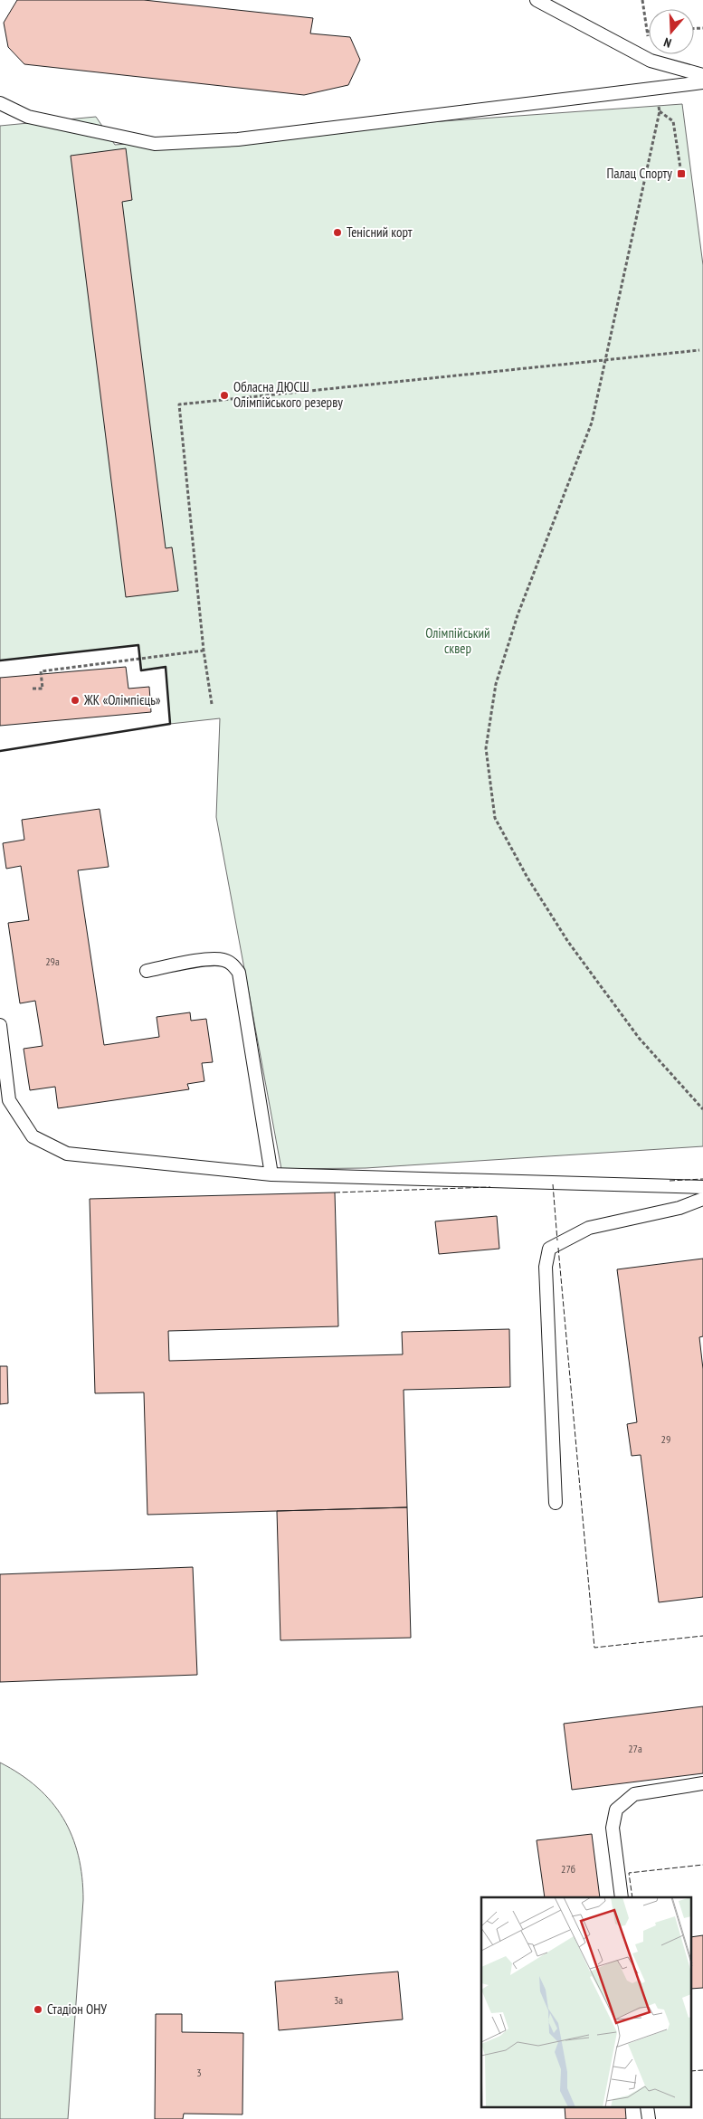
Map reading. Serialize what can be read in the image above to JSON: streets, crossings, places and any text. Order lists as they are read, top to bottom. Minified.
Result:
{"parks":["Олімпійський сквер"],"places":{"transit":["Палац Спорту"],"other":["Тенісний корт","Обласна ДЮСШ Олімпійського резерву","ЖК «Олімпієць»","Стадіон ОНУ"]},"house_numbers":["29а","29","27а","27б","3а","3"],"north":"bottom"}
